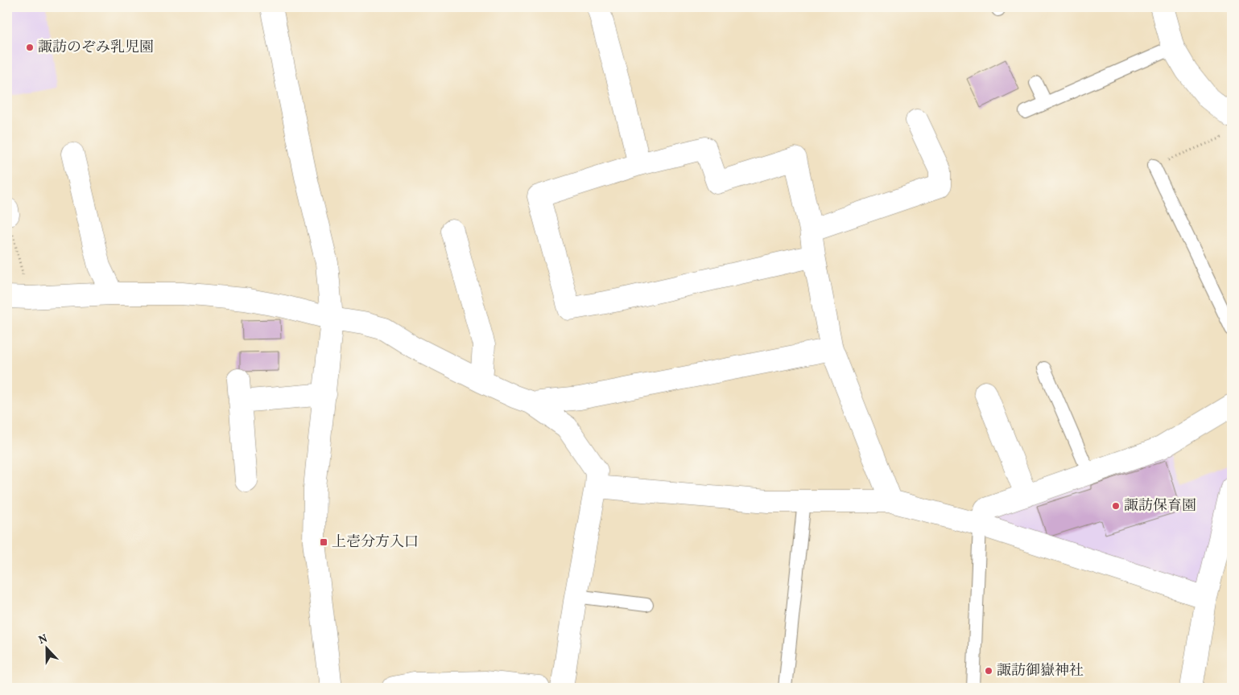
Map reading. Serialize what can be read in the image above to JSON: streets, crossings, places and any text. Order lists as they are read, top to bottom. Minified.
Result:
{"places":{"other":["諏訪のぞみ乳児園","諏訪保育園","諏訪御嶽神社"],"transit":["上壱分方入口"]},"north":"top"}
